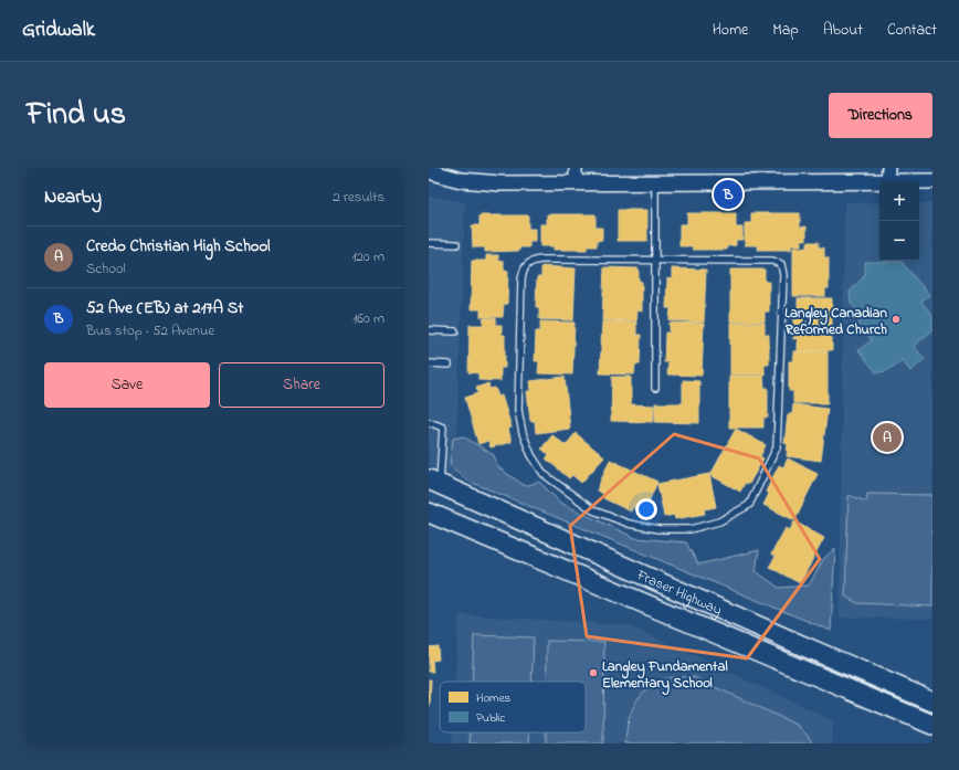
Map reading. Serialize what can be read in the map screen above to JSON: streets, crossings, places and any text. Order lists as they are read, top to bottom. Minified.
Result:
{"streets":{"main road":["Fraser Highway"]},"places":["Langley Canadian Reformed Church","Langley Fundamental Elementary School"],"legend":["Homes","Public"],"page":{"header":"Gridwalk","nav":["Home","Map","About","Contact"],"title":"Find us","buttons":["Directions",["Save","Share"]],"heading":["Nearby","2 results"],"pins":["B","A"],"map_buttons":["+","−"],"list":[{"mark":"A","name":"Credo Christian High School","note":"School","value":"120 m"},{"mark":"B","name":"52 Ave (EB) at 217A St","note":"Bus stop · 52 Avenue","value":"160 m"}]}}
